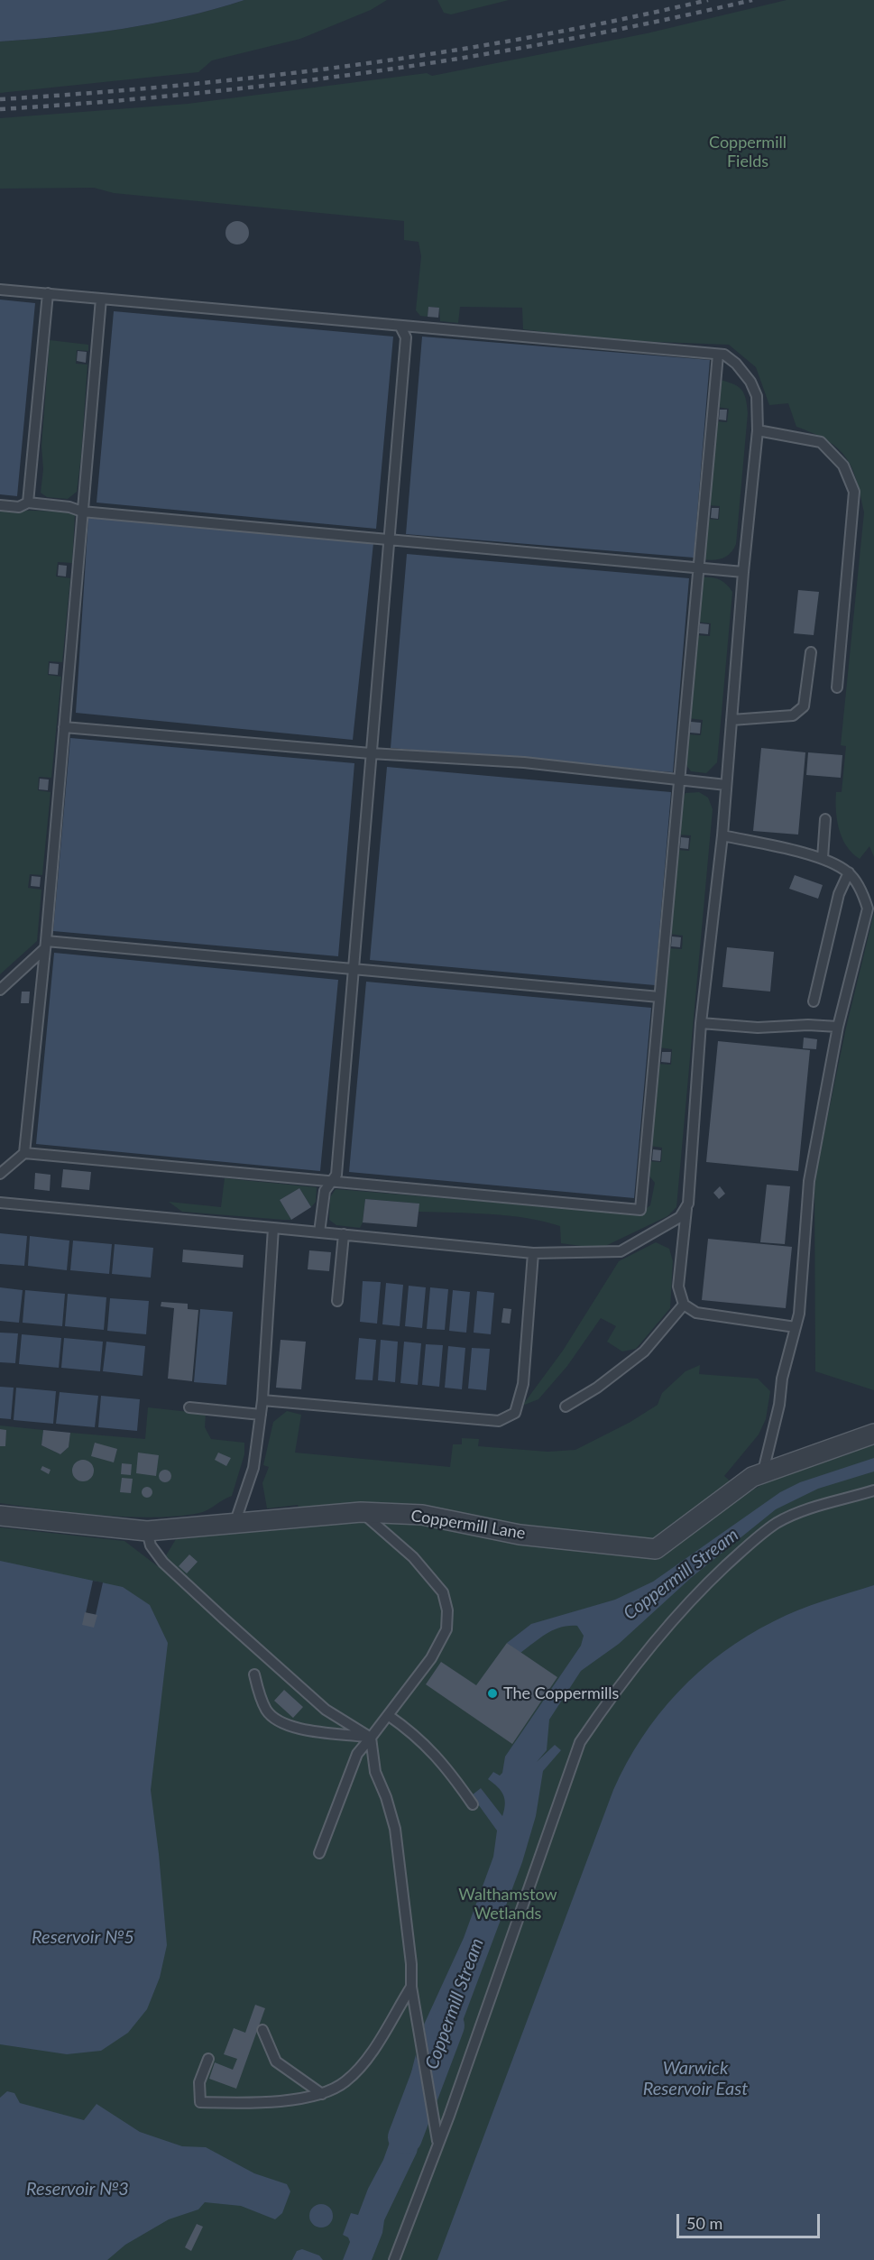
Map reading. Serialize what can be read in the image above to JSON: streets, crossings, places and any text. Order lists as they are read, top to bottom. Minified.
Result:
{"streets":{"street":["Coppermill Lane"]},"water":["Coppermill Stream","Reservoir №5","Warwick Reservoir East","Reservoir №3"],"parks":["Coppermill Fields","Walthamstow Wetlands"],"places":["The Coppermills"],"scale_bar":"50 m"}
